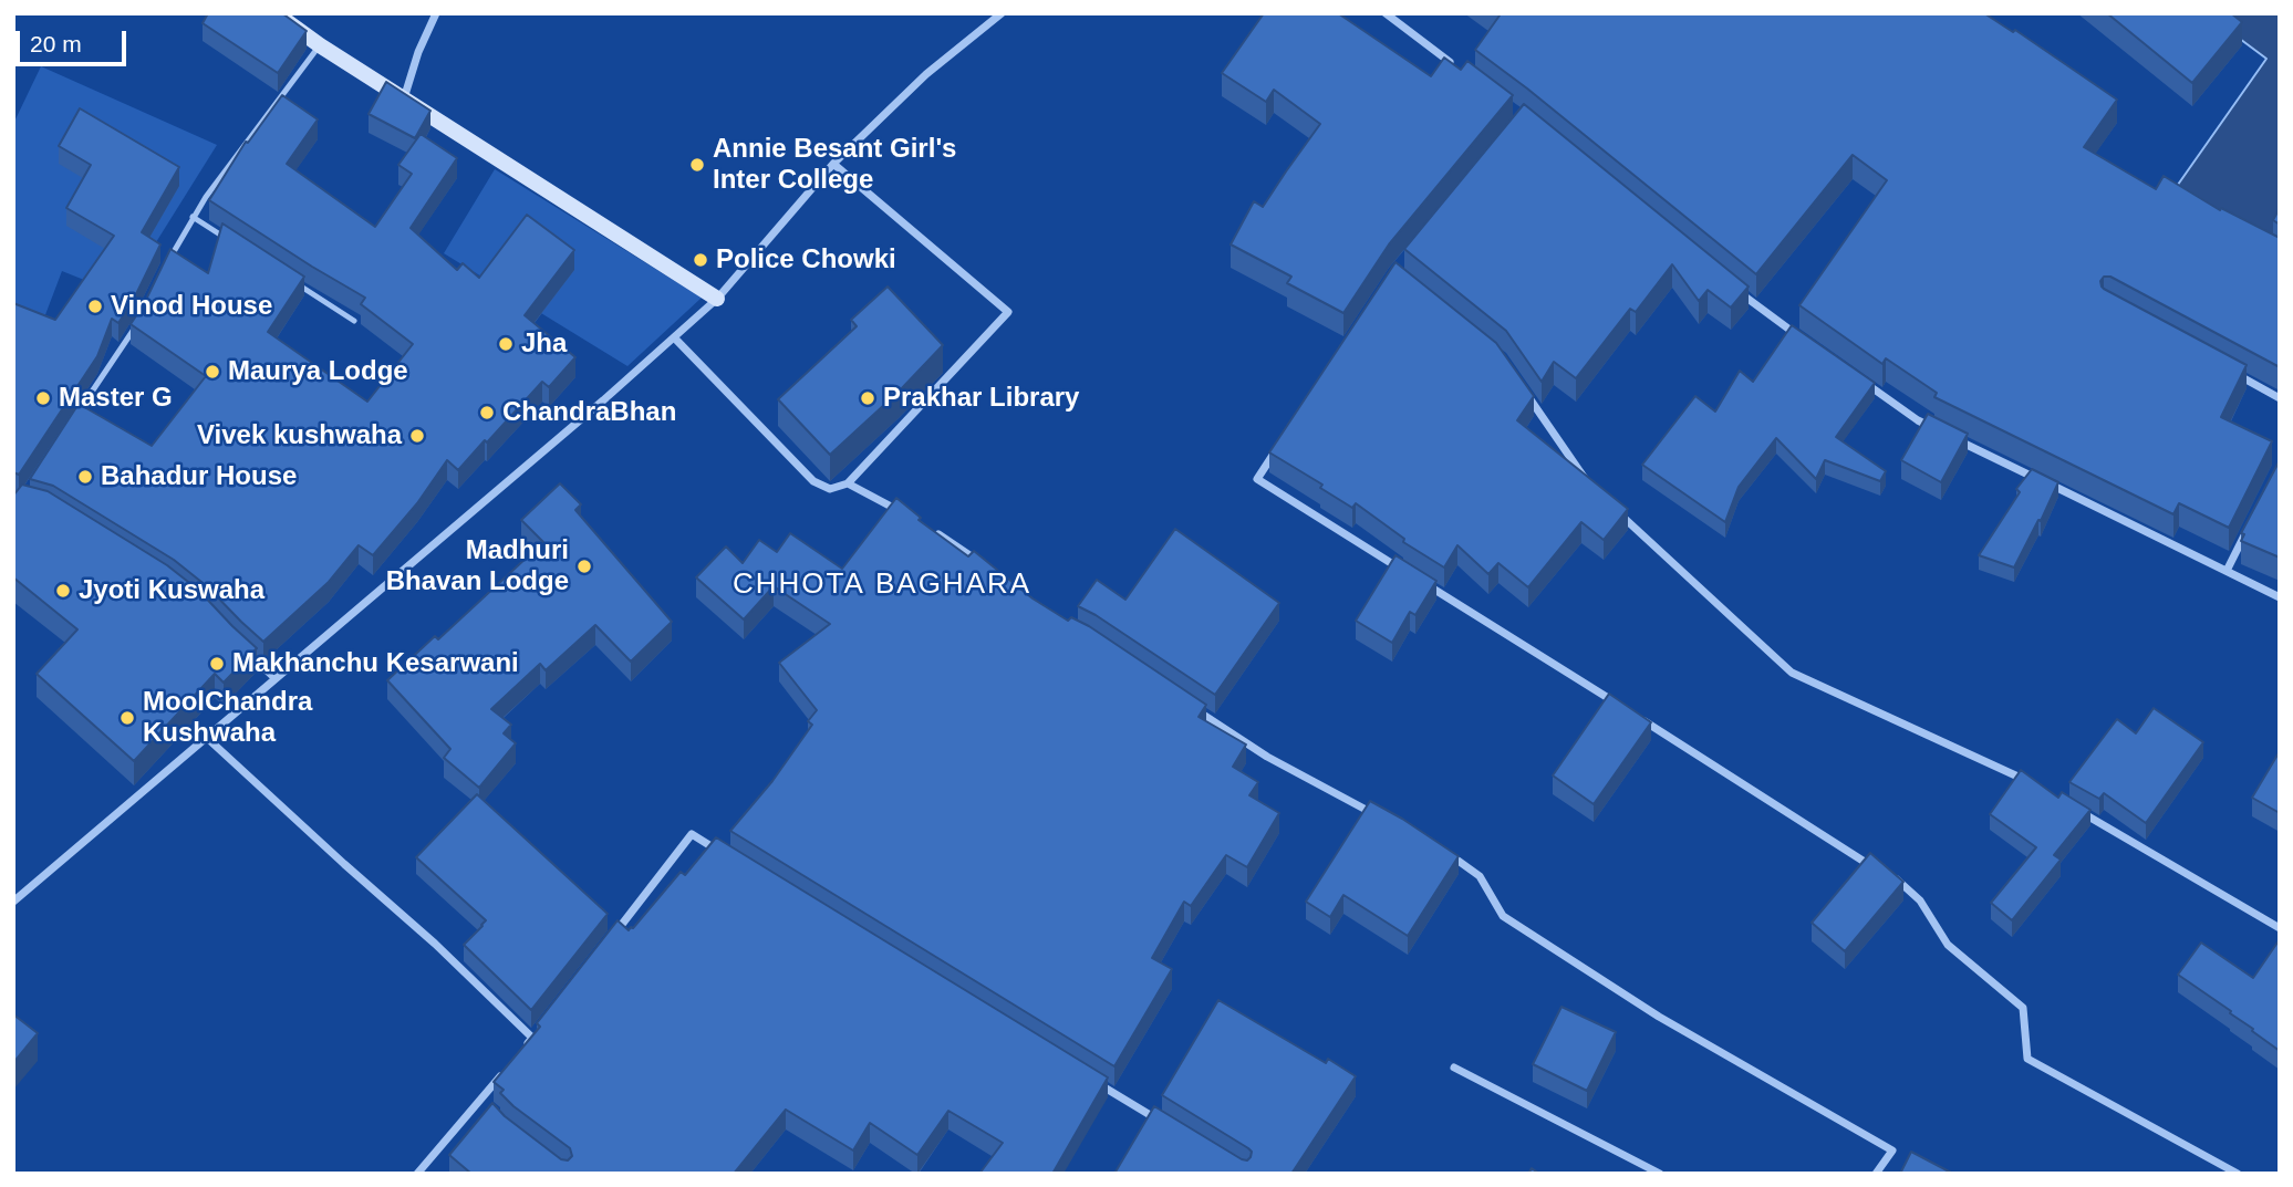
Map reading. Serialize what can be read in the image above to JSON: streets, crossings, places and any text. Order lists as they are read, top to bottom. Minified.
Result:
{"districts":["CHHOTA BAGHARA"],"places":["Annie Besant Girl's Inter College","Police Chowki","Vinod House","Jha","Maurya Lodge","Master G","Prakhar Library","ChandraBhan","Vivek kushwaha","Bahadur House","Madhuri Bhavan Lodge","Jyoti Kuswaha","Makhanchu Kesarwani","MoolChandra Kushwaha"],"scale_bar":"20 m"}
